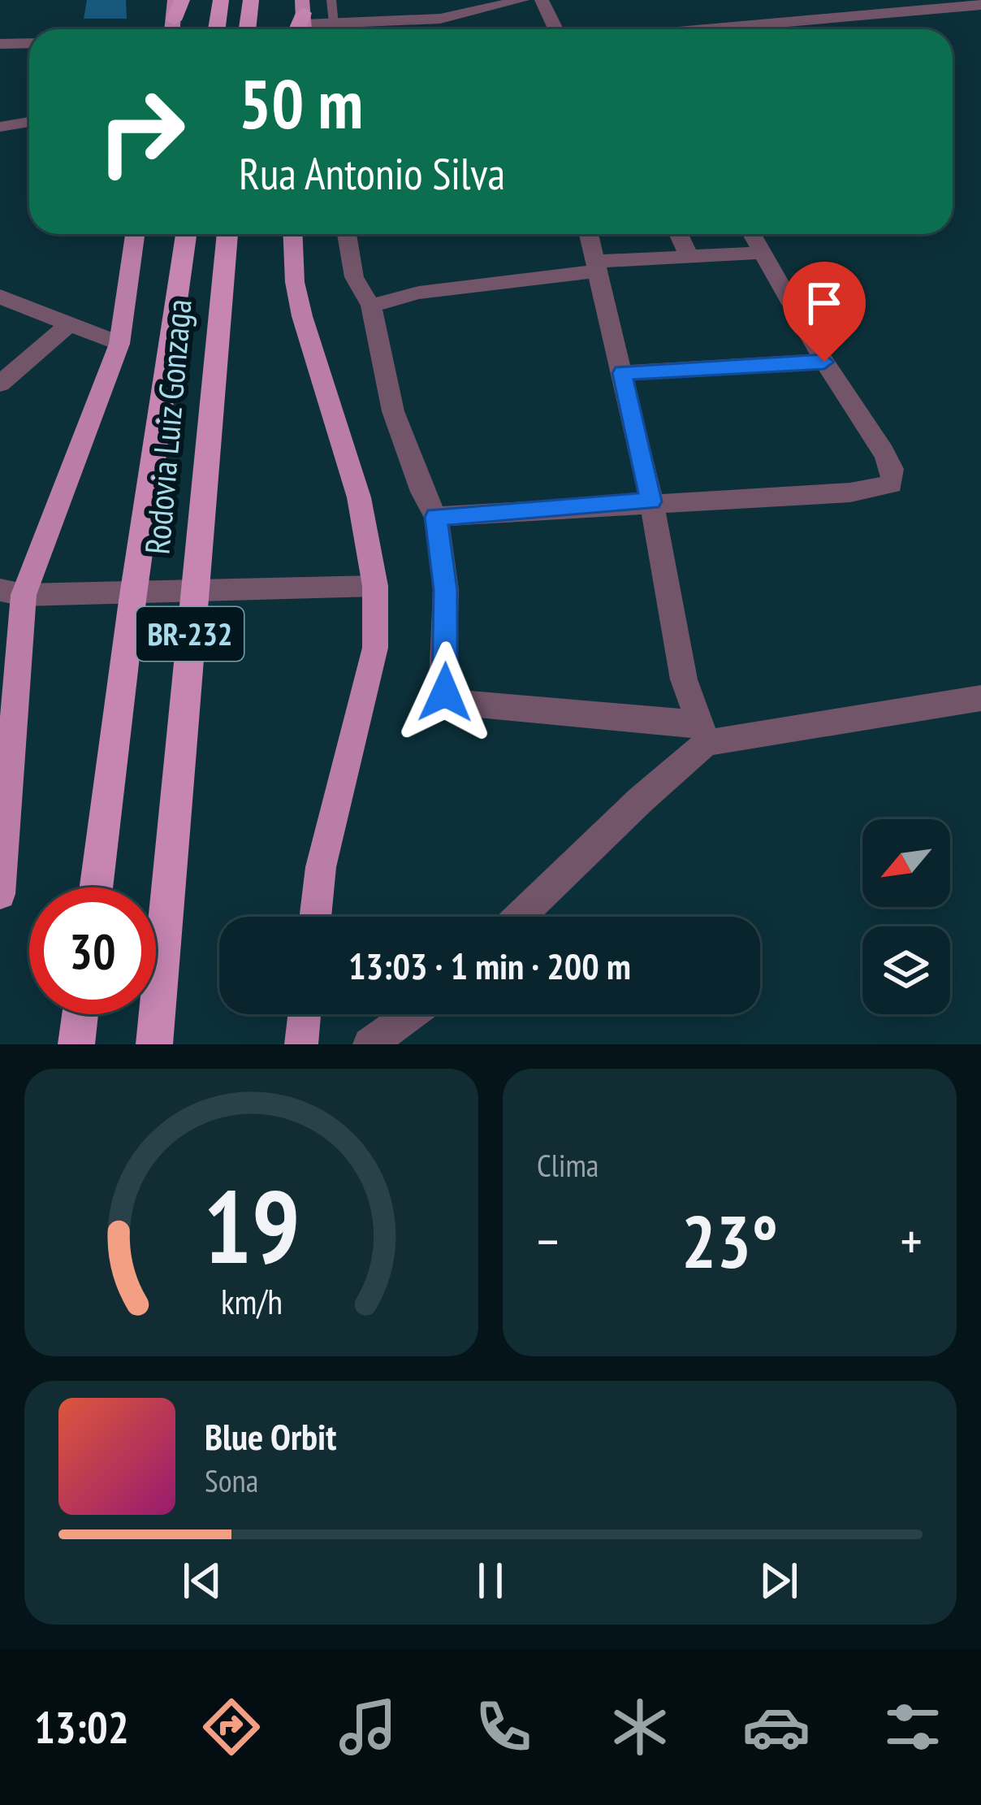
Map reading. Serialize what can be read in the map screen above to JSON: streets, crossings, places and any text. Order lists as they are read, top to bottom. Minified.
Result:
{"streets":{"highway":["Rodovia Luiz Gonzaga","BR-232"]},"north":"bottom left","page":{"turn":["50 m","Rua Antonio Silva"],"limit":"30","trip":"13:03 · 1 min · 200 m","tile":"Clima","heat":["−","23°","+"],"song":["Blue Orbit","Sona"],"tabs":"13:02","gauge":["19","km/h"]}}
